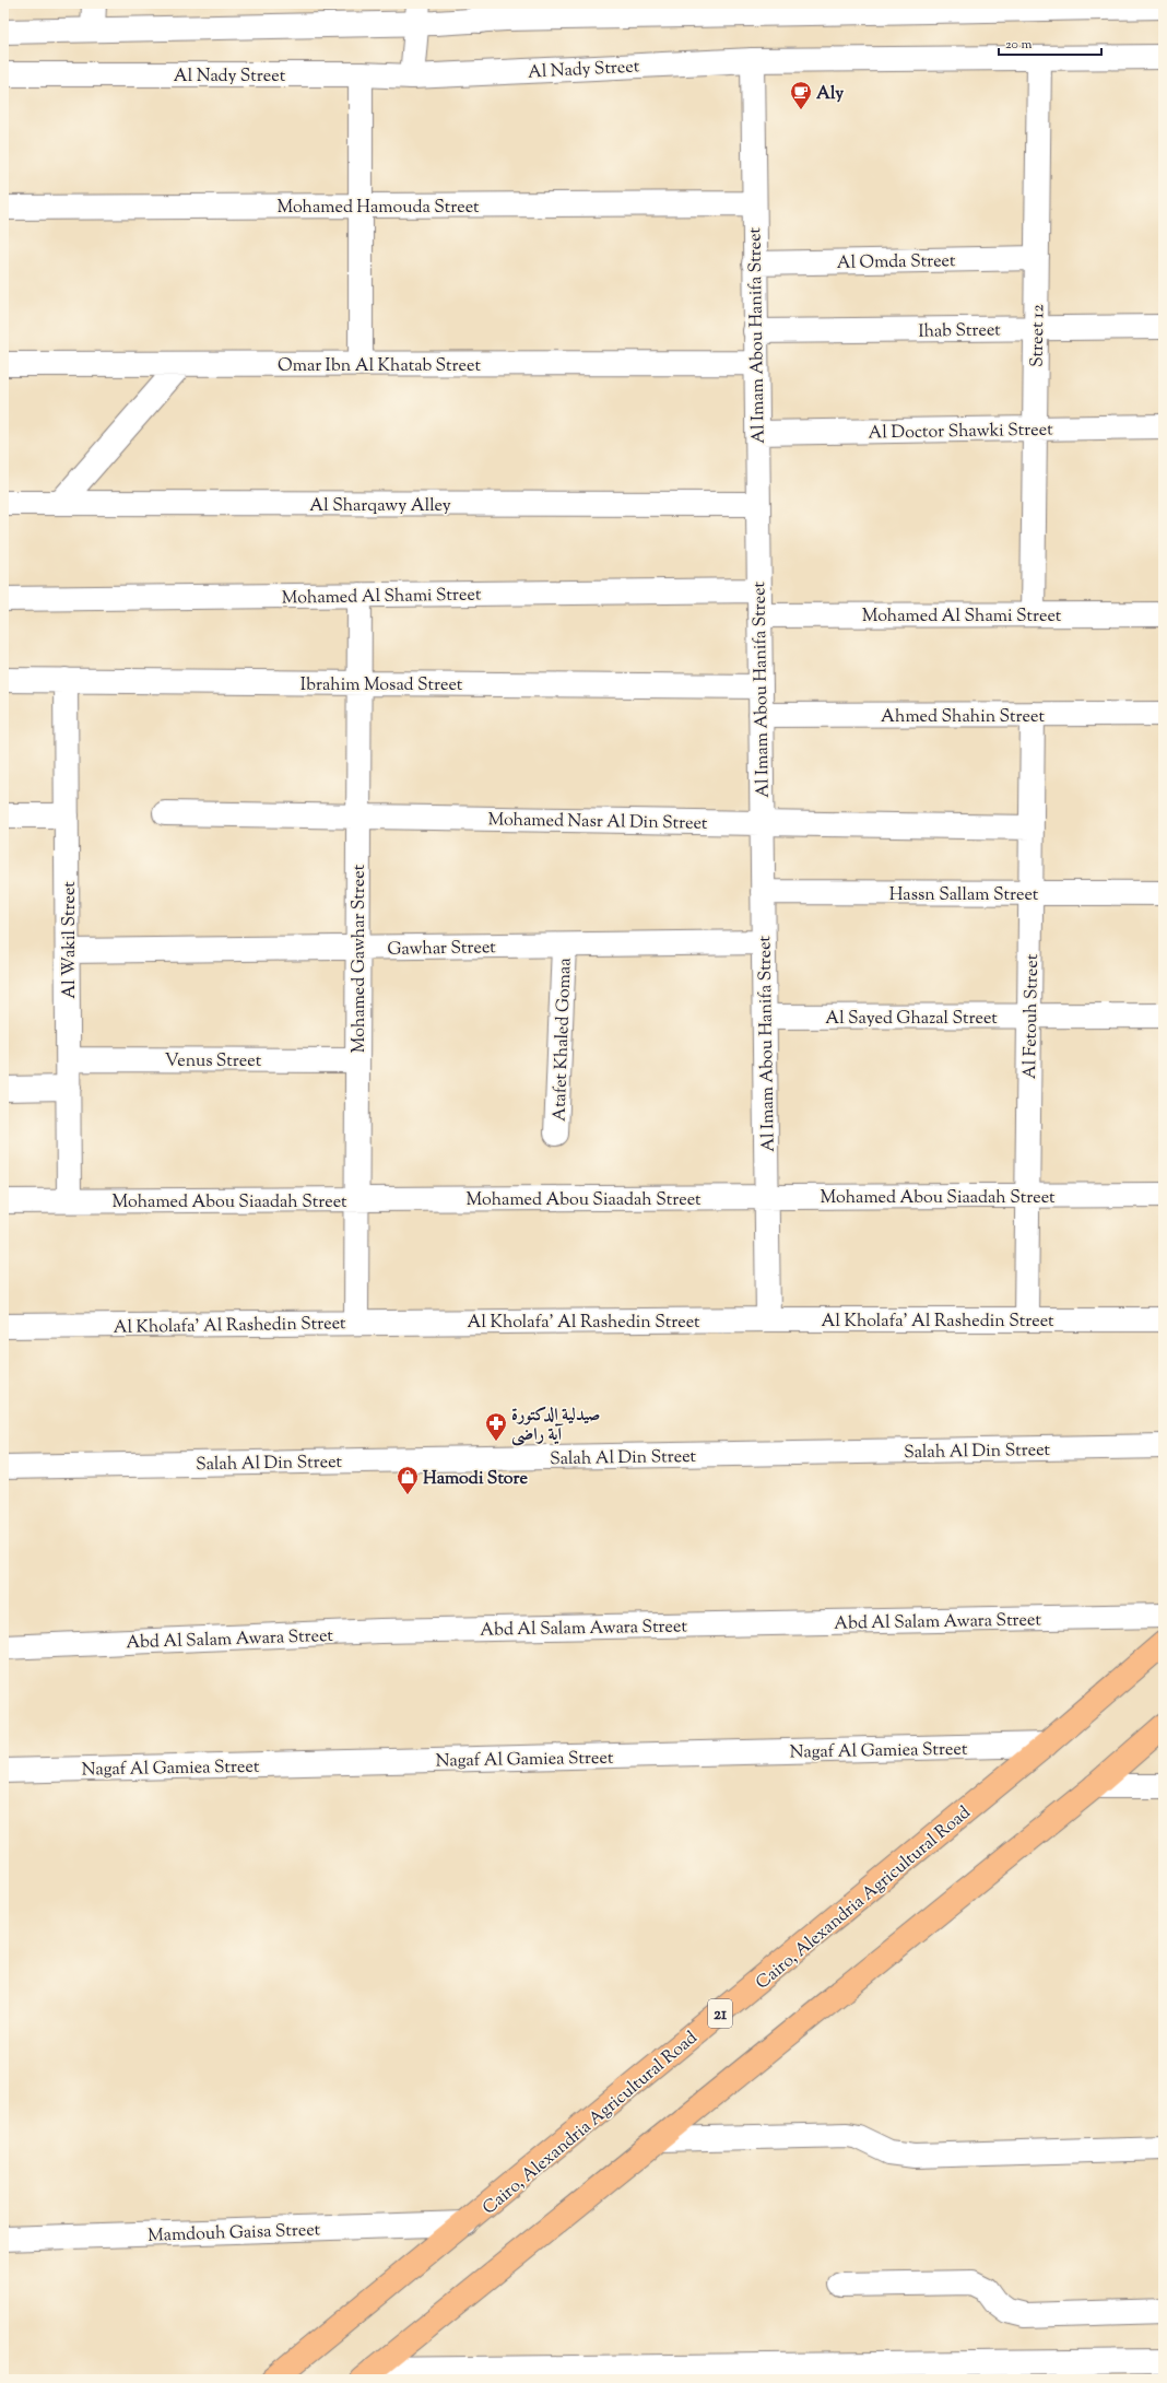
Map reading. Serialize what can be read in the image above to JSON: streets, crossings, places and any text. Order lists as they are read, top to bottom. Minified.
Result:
{"streets":{"highway":["Cairo, Alexandria Agricultural Road","21"],"street":["Al Nady Street","Mohamed Hamouda Street","Al Omda Street","Ihab Street","Al Imam Abou Hanifa Street","Street 12","Omar Ibn Al Khatab Street","Al Doctor Shawki Street","Al Sharqawy Alley","Mohamed Al Shami Street","Ibrahim Mosad Street","Ahmed Shahin Street","Mohamed Nasr Al Din Street","Hassn Sallam Street","Al Wakil Street","Gawhar Street","Mohamed Gawhar Street","Al Sayed Ghazal Street","Al Fetouh Street","Atafet Khaled Gomaa","Venus Street","Mohamed Abou Siaadah Street","Al Kholafa' Al Rashedin Street","Salah Al Din Street","Abd Al Salam Awara Street","Nagaf Al Gamiea Street","Mamdouh Gaisa Street"]},"crossings":[["Al Nady Street","Al Imam Abou Hanifa Street"],["Al Nady Street","Street 12"],["Mohamed Hamouda Street","Al Imam Abou Hanifa Street"],["Al Omda Street","Al Imam Abou Hanifa Street"],["Al Omda Street","Street 12"],["Ihab Street","Al Imam Abou Hanifa Street"],["Ihab Street","Street 12"],["Al Imam Abou Hanifa Street","Omar Ibn Al Khatab Street"],["Al Imam Abou Hanifa Street","Al Doctor Shawki Street"],["Al Imam Abou Hanifa Street","Al Sharqawy Alley"],["Al Imam Abou Hanifa Street","Mohamed Al Shami Street"],["Al Imam Abou Hanifa Street","Ibrahim Mosad Street"],["Al Imam Abou Hanifa Street","Ahmed Shahin Street"],["Al Imam Abou Hanifa Street","Mohamed Nasr Al Din Street"],["Al Imam Abou Hanifa Street","Hassn Sallam Street"],["Al Imam Abou Hanifa Street","Gawhar Street"],["Al Imam Abou Hanifa Street","Al Sayed Ghazal Street"],["Al Imam Abou Hanifa Street","Mohamed Abou Siaadah Street"],["Al Imam Abou Hanifa Street","Al Kholafa' Al Rashedin Street"],["Street 12","Al Doctor Shawki Street"],["Street 12","Mohamed Al Shami Street"],["Mohamed Al Shami Street","Mohamed Gawhar Street"],["Ibrahim Mosad Street","Al Wakil Street"],["Ibrahim Mosad Street","Mohamed Gawhar Street"],["Ahmed Shahin Street","Al Fetouh Street"],["Mohamed Nasr Al Din Street","Mohamed Gawhar Street"],["Mohamed Nasr Al Din Street","Al Fetouh Street"],["Hassn Sallam Street","Al Fetouh Street"],["Al Wakil Street","Gawhar Street"],["Al Wakil Street","Venus Street"],["Al Wakil Street","Mohamed Abou Siaadah Street"],["Gawhar Street","Mohamed Gawhar Street"],["Gawhar Street","Atafet Khaled Gomaa"],["Mohamed Gawhar Street","Venus Street"],["Mohamed Gawhar Street","Mohamed Abou Siaadah Street"],["Mohamed Gawhar Street","Al Kholafa' Al Rashedin Street"],["Al Sayed Ghazal Street","Al Fetouh Street"],["Al Fetouh Street","Mohamed Abou Siaadah Street"],["Al Fetouh Street","Al Kholafa' Al Rashedin Street"],["Nagaf Al Gamiea Street","Cairo, Alexandria Agricultural Road"],["Cairo, Alexandria Agricultural Road","Mamdouh Gaisa Street"]],"places":{"cafe":["Aly"],"pharmacy":["صيدلية الدكتورة آية راضى"],"shop":["Hamodi Store"]},"scale_bar":"20 m"}
